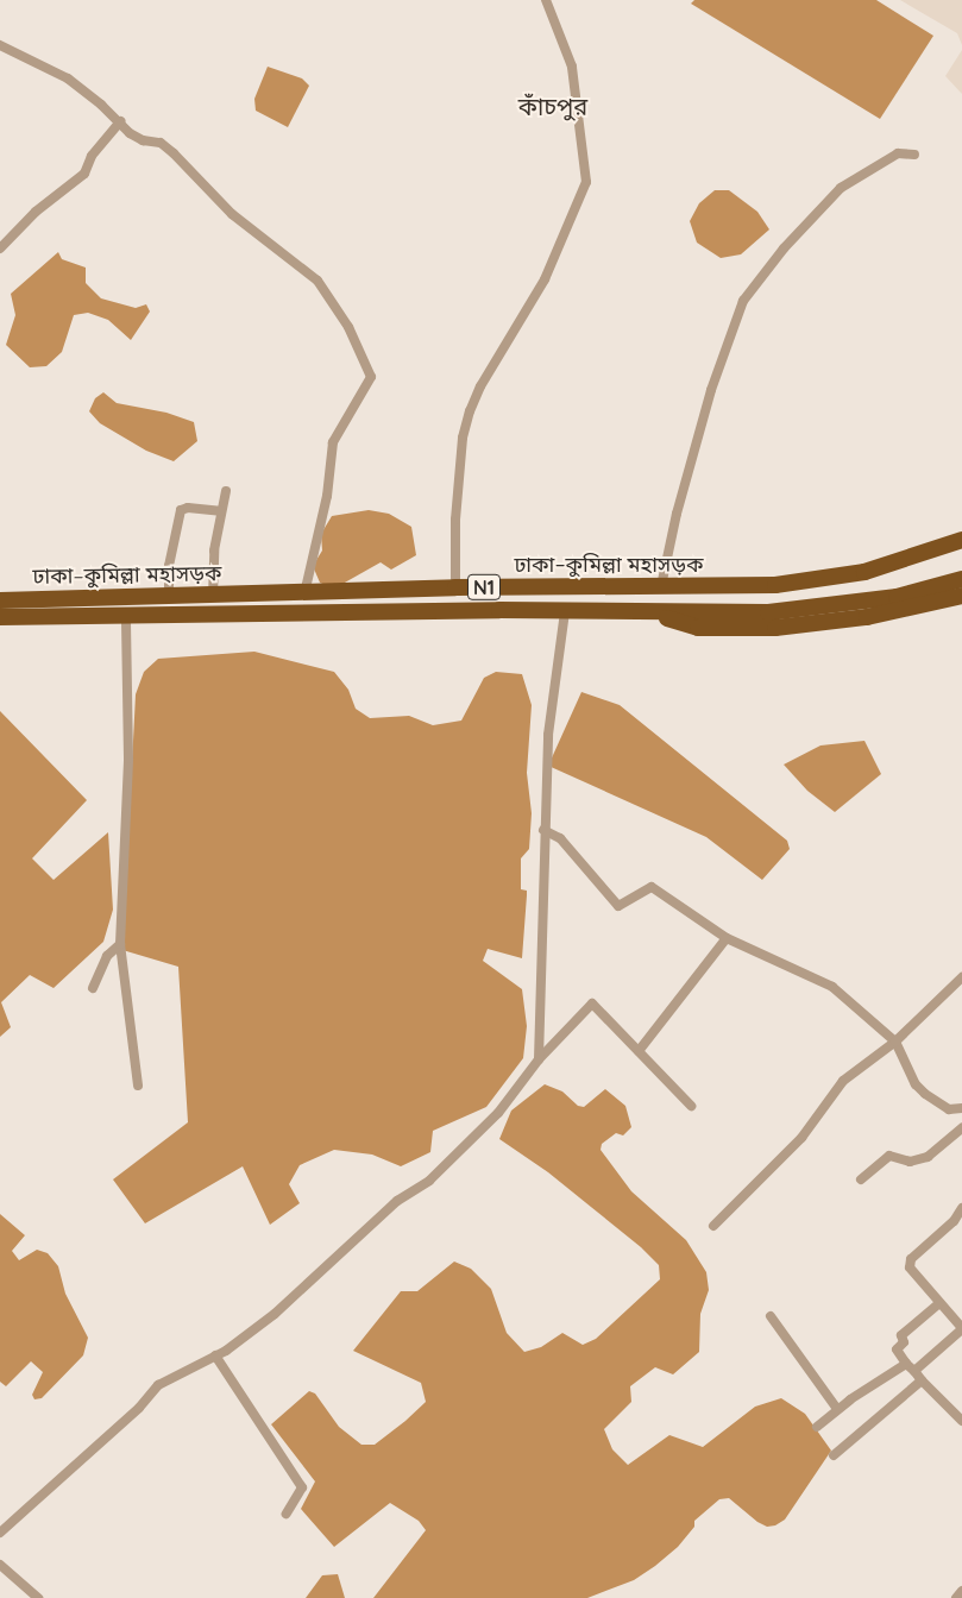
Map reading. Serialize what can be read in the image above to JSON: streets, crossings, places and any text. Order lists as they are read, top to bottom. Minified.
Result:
{"streets":{"highway":["ঢাকা–কুমিল্লা মহাসড়ক","N1"]},"crossings":[["ঢাকা–কুমিল্লা মহাসড়ক","N1"]],"districts":["কাঁচপুর"]}
